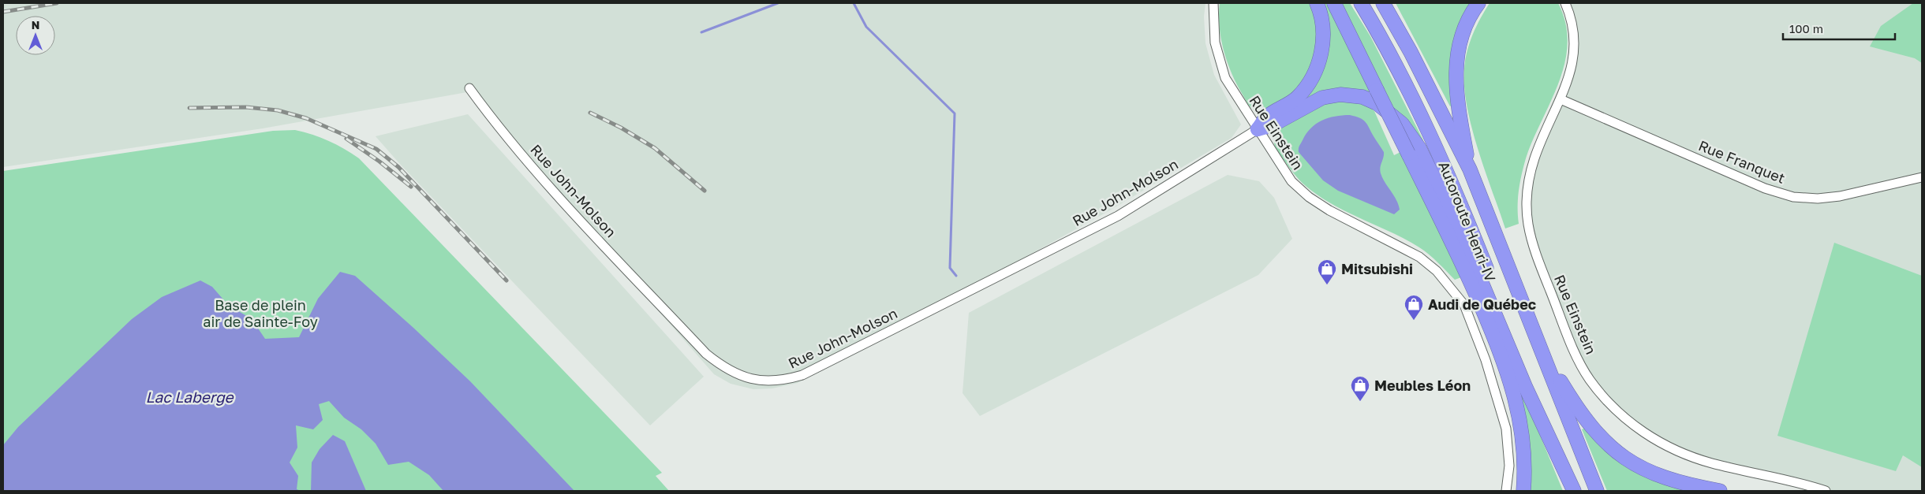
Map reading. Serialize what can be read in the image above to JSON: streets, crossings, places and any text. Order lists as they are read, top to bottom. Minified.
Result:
{"streets":{"highway":["Autoroute Henri-IV"],"street":["Rue Einstein","Rue Franquet","Rue John-Molson"]},"crossings":[["Rue Einstein","Rue Franquet"],["Rue Einstein","Rue John-Molson"]],"water":["Lac Laberge"],"parks":["Base de plein air de Sainte-Foy"],"places":{"shop":["Mitsubishi","Audi de Québec","Meubles Léon"]},"scale_bar":"100 m","north":"top"}
